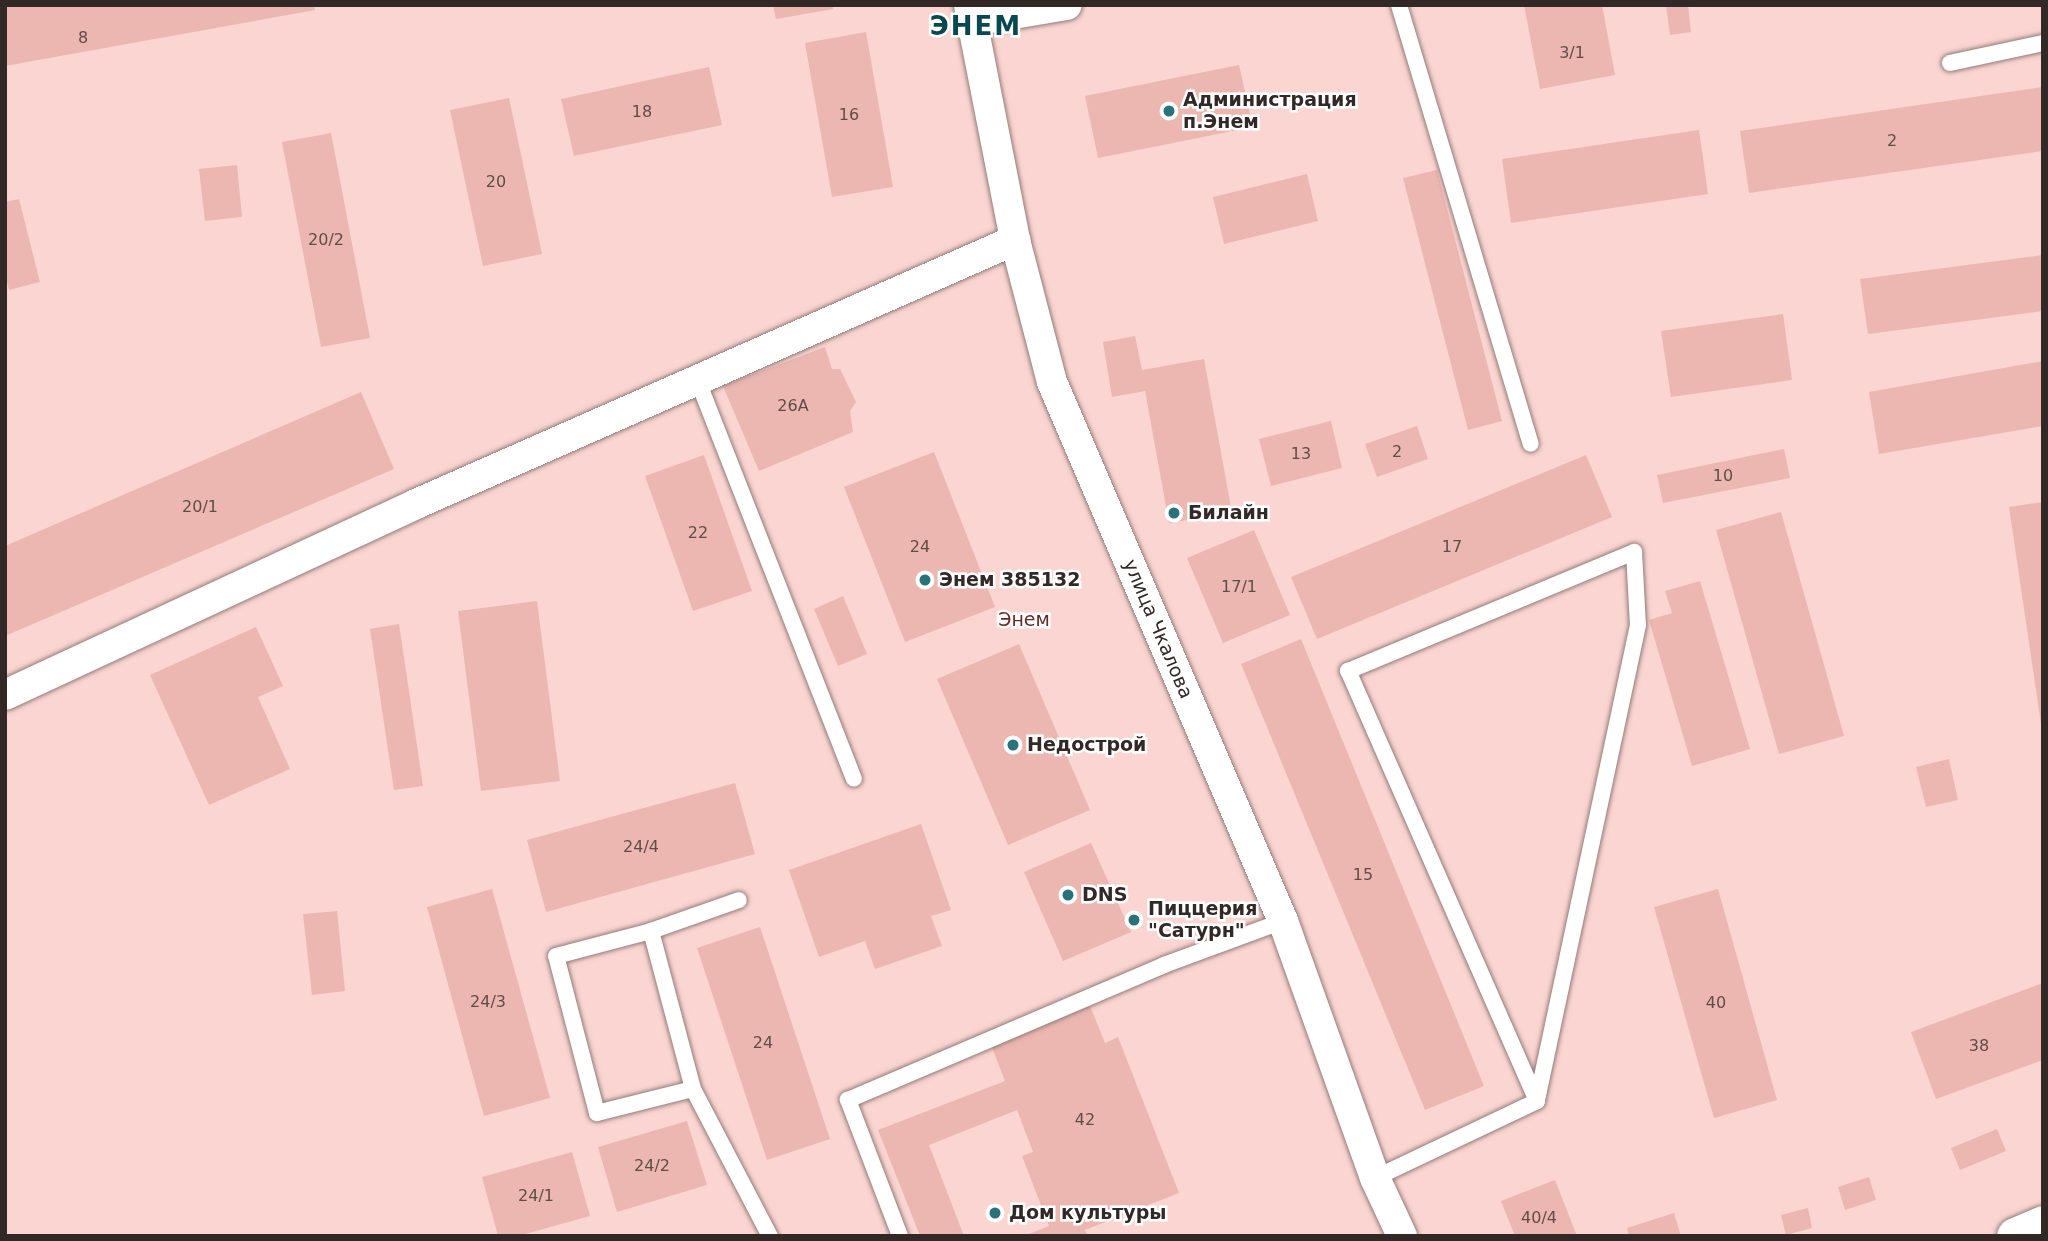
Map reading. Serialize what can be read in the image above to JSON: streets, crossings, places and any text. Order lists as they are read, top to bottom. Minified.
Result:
{"streets":{"street":["улица Чкалова"]},"districts":["ЭНЕМ"],"parks":["Энем"],"places":["Администрация п.Энем","Билайн","Энем 385132","Недострой","DNS","Пиццерия \"Сатурн\"","Дом культуры"],"house_numbers":["8","3/1","18","16","2","20","20/2","26А","2","13","10","20/1","22","24","17","17/1","24/4","15","24/3","40","24","38","42","24/2","24/1","40/4"]}
